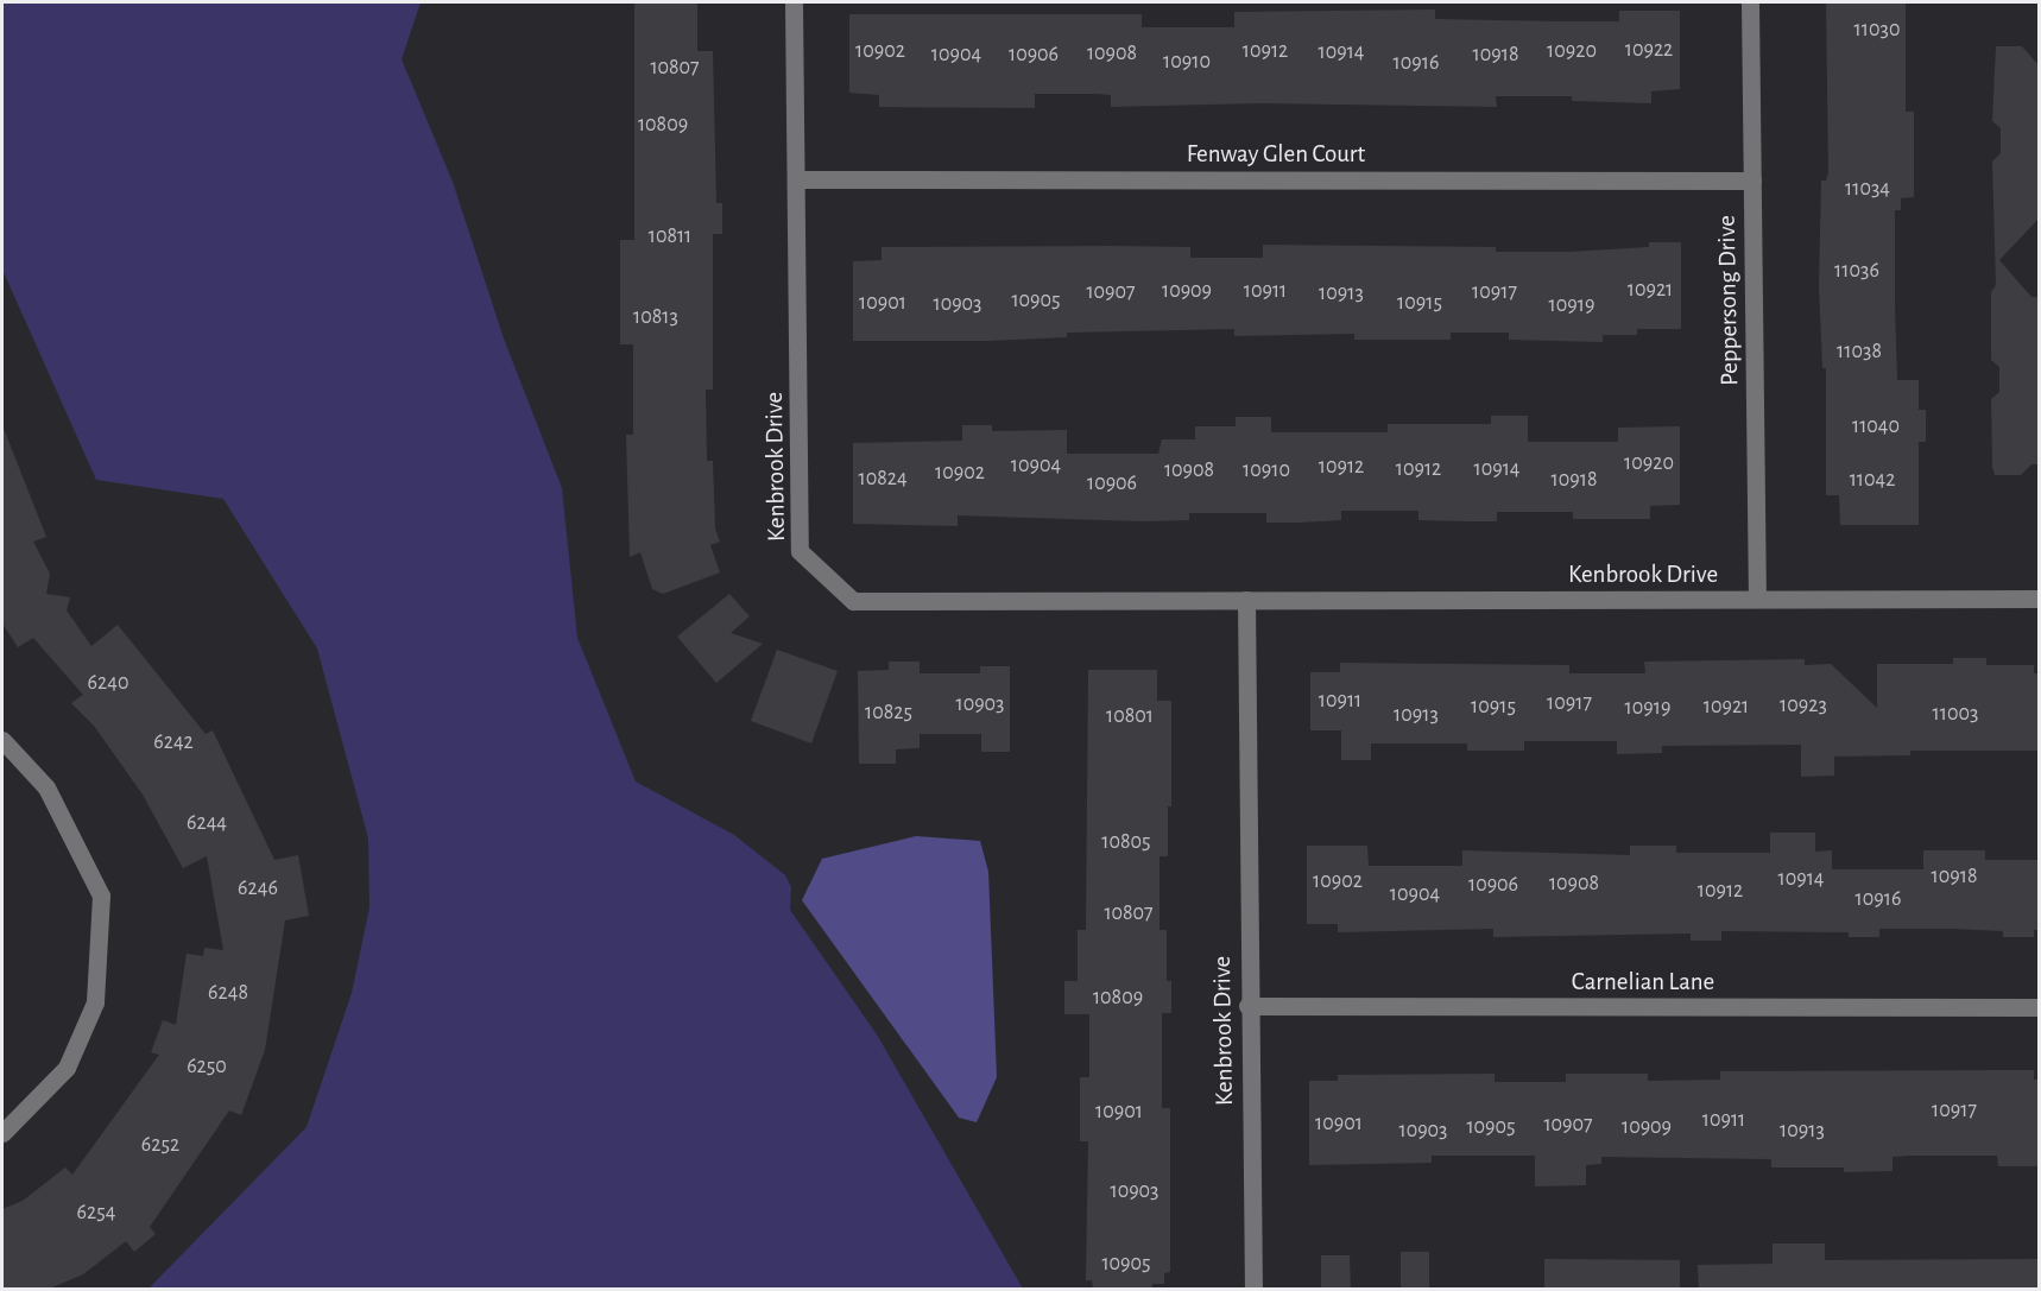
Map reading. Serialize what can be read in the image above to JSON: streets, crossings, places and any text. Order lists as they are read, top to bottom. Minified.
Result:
{"streets":{"street":["Fenway Glen Court","Peppersong Drive","Kenbrook Drive","Carnelian Lane"]},"crossings":[["Fenway Glen Court","Peppersong Drive"],["Fenway Glen Court","Kenbrook Drive"],["Peppersong Drive","Kenbrook Drive"],["Kenbrook Drive","Carnelian Lane"]],"house_numbers":["11030","10922","10902","10912","10920","10914","10908","10904","10906","10918","10910","10916","10807","10809","11034","10811","11036","10921","10909","10911","10907","10917","10913","10905","10901","10915","10903","10919","10813","11038","11040","10920","10904","10912","10912","10914","10908","10910","10902","10824","10918","11042","10906","6240","10911","10917","10903","10923","10915","10921","10919","10825","11003","10913","10801","6242","6244","10805","10918","10914","10902","10908","10906","6246","10912","10904","10916","10807","6248","10809","6250","10917","10901","10911","10901","10907","10905","10909","10903","10913","6252","10903","6254","10905"]}
